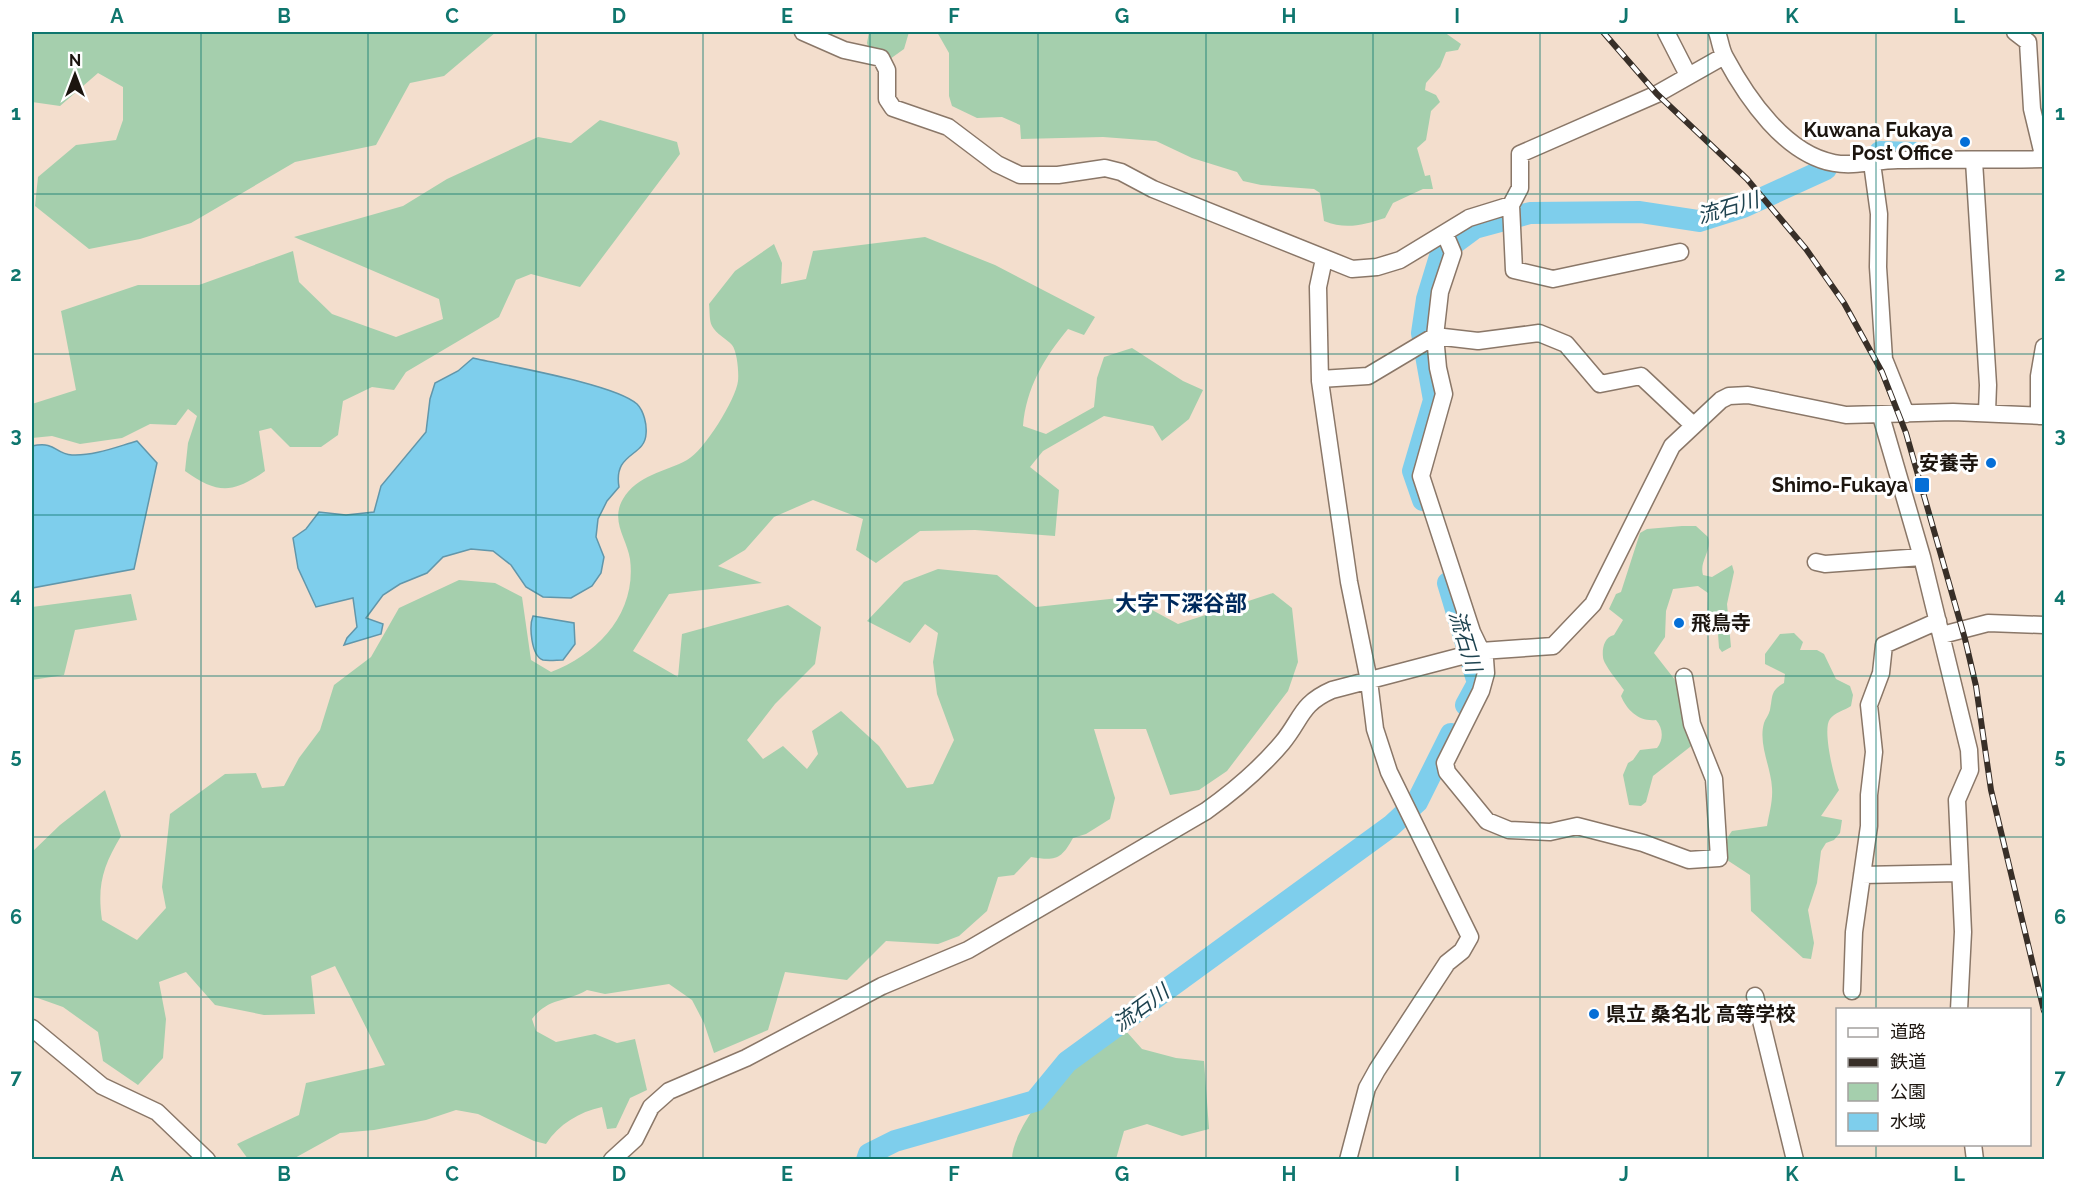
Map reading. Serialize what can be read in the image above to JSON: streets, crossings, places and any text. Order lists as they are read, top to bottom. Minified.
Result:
{"districts":["大字下深谷部"],"water":["流石川"],"places":{"other":["Kuwana Fukaya Post Office","安養寺","飛鳥寺","県立 桑名北 高等学校"],"transit":["Shimo-Fukaya"]},"legend":["道路","鉄道","公園","水域"],"north":"top","grid":{"columns":["A","B","C","D","E","F","G","H","I","J","K","L"],"rows":["1","2","3","4","5","6","7"]}}
